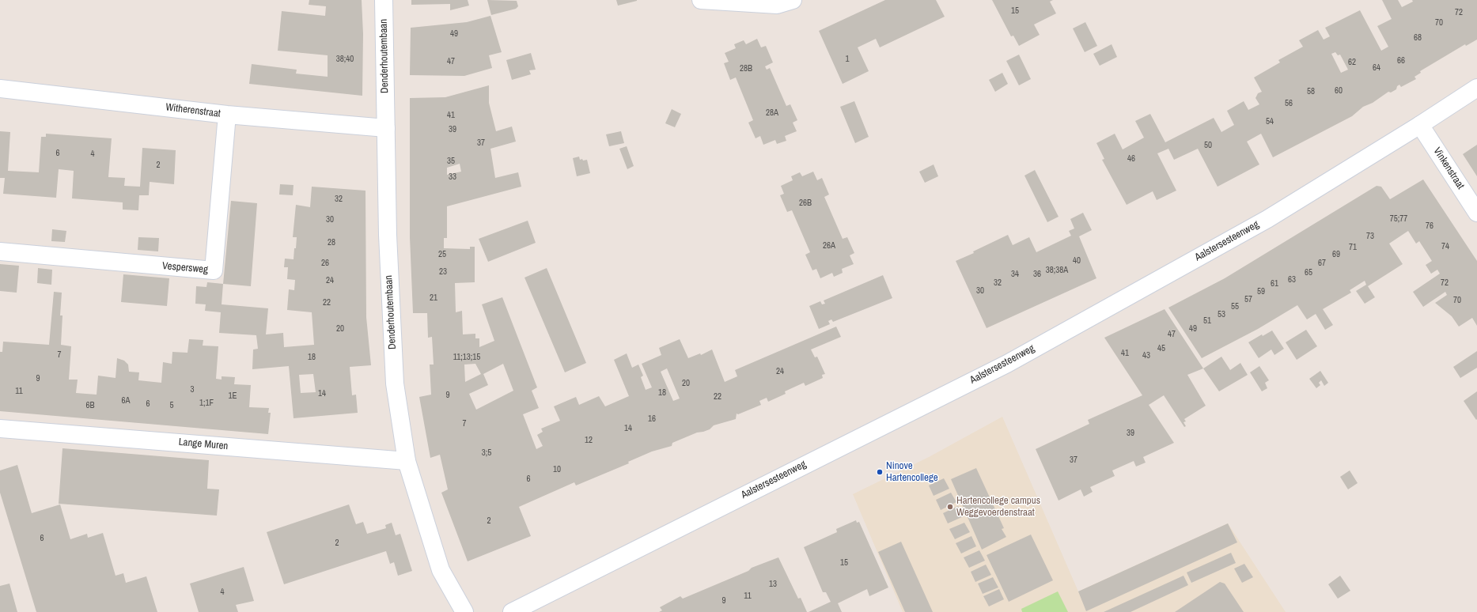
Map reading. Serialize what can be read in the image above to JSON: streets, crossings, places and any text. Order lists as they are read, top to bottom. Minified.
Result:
{"streets":{"street":["Denderhoutembaan","Witherenstraat","Vinkenstraat","Aalstersesteenweg","Vespersweg","Lange Muren"]},"crossings":[["Denderhoutembaan","Witherenstraat"],["Denderhoutembaan","Lange Muren"],["Witherenstraat","Vespersweg"],["Vinkenstraat","Aalstersesteenweg"]],"places":["Ninove Hartencollege","Hartencollege campus Weggevoerdenstraat"],"house_numbers":["15","72","70","49","68","38;40","1","66","47","62","64","28B","60","58","56","28A","41","54","39","37","50","6","4","46","35","2","33","32","26B","75;77","30","76","73","28","26A","74","71","25","69","40","26","67","38;38A","23","65","34","36","63","24","32","72","61","30","59","21","57","70","22","55","53","51","20","49","47","45","41","7","43","18","11;13;15","24","9","20","3","11","18","14","9","1E","22","6A","1;1F","6","6B","5","16","7","14","39","12","3;5","37","10","6","2","6","2","15","13","4","11","9"]}
